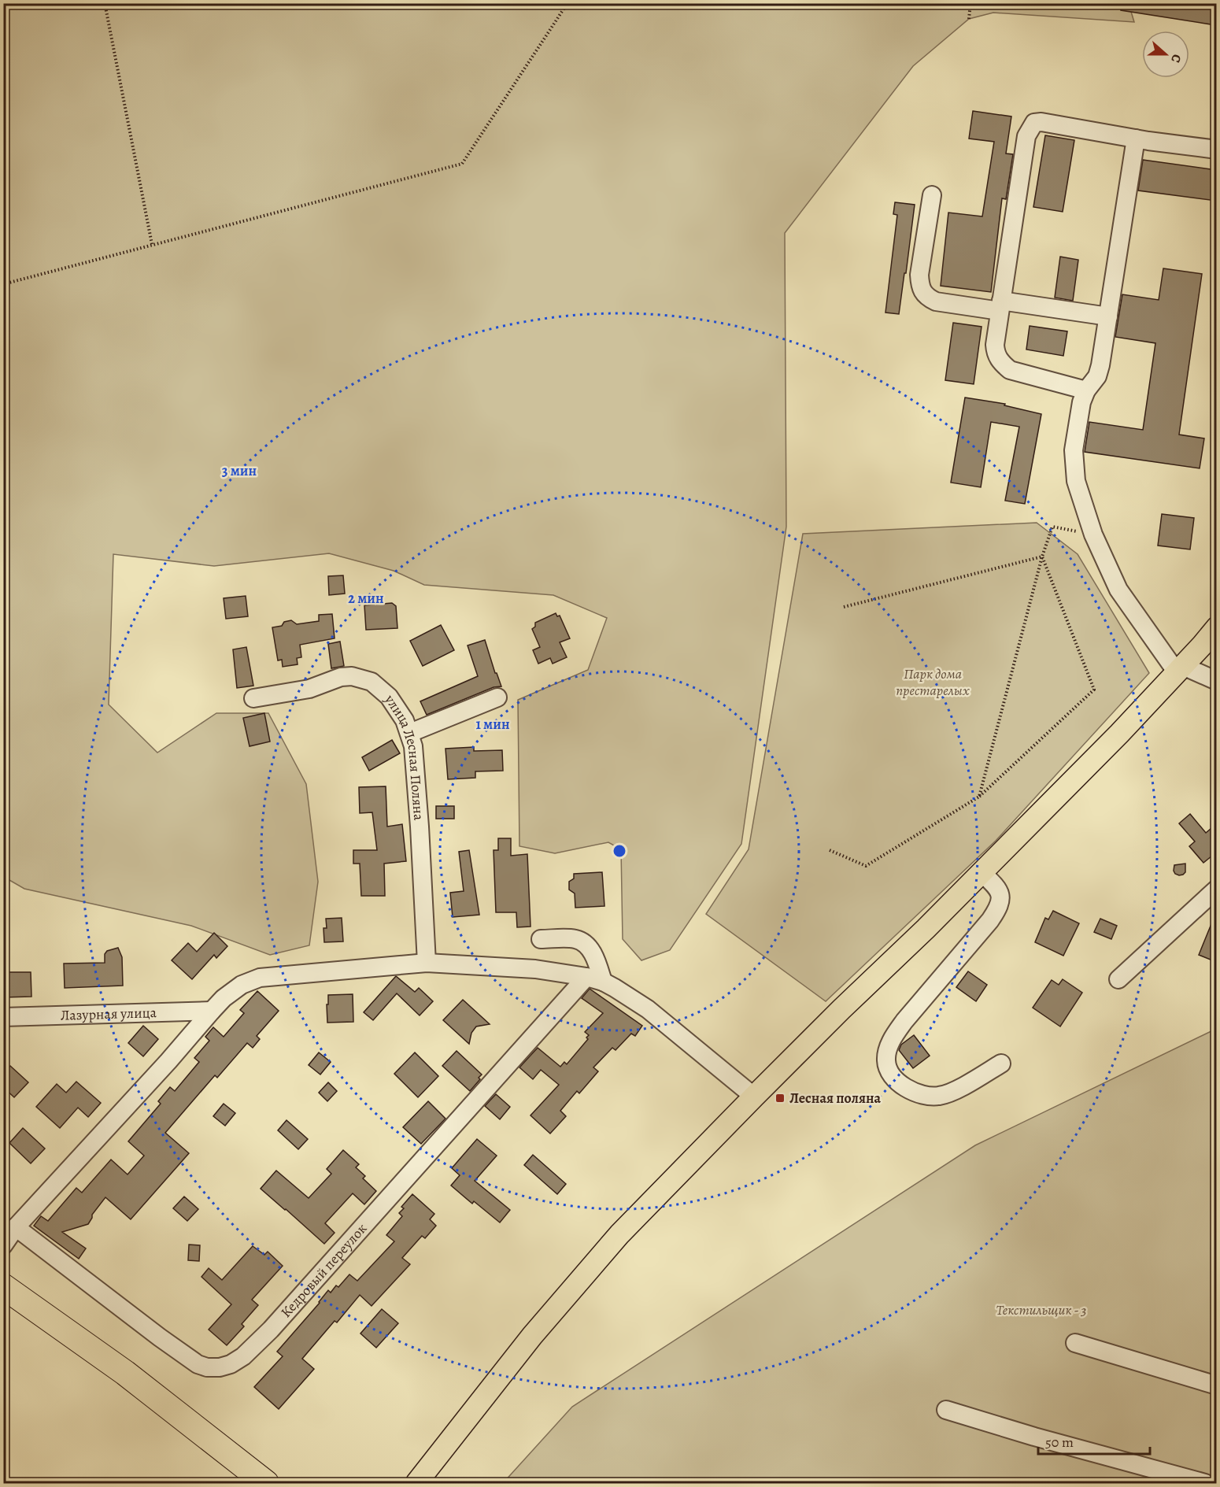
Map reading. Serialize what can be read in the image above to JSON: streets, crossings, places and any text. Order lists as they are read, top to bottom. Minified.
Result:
{"streets":{"street":["улица Лесная Поляна","Лазурная улица","Кедровый переулок"]},"parks":["Парк дома престарелых","Текстильщик - 3"],"places":{"transit":["Лесная поляна"]},"scale_bar":"50 m","north":"right","rings":["3 мин","2 мин","1 мин"]}
